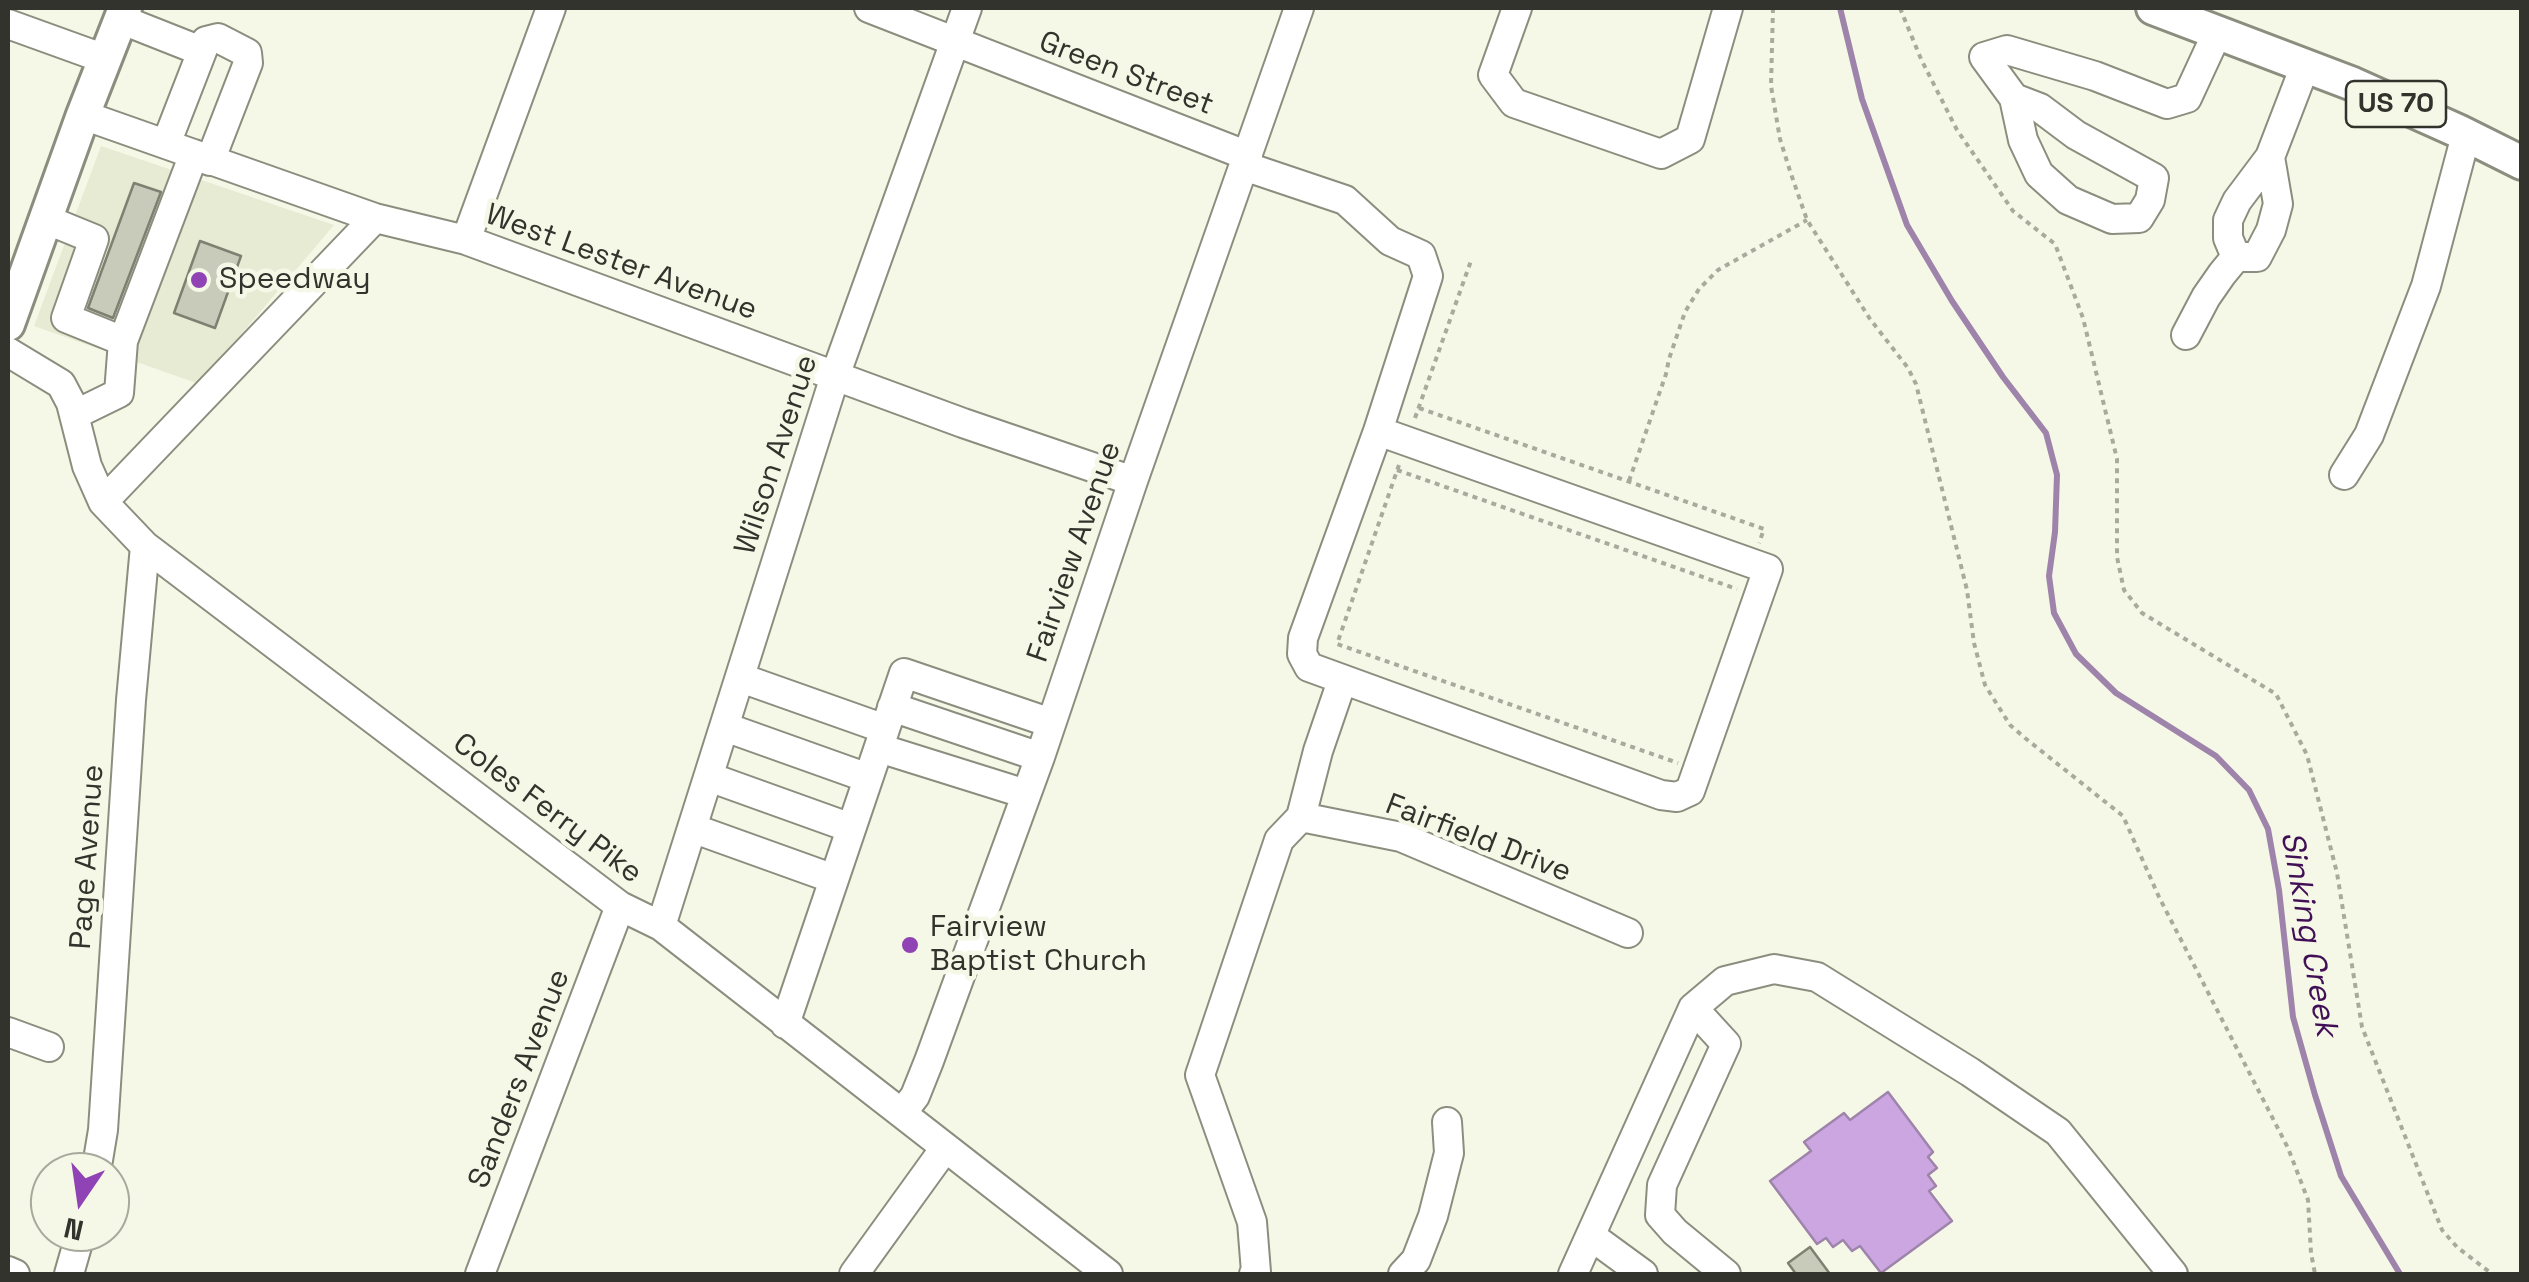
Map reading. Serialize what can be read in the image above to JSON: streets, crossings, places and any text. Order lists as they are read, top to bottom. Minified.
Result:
{"streets":{"main road":["US 70"],"street":["Green Street","West Lester Avenue","Wilson Avenue","Fairview Avenue","Coles Ferry Pike","Fairfield Drive","Page Avenue","Sanders Avenue"]},"crossings":[["Green Street","Wilson Avenue"],["Green Street","Fairview Avenue"],["West Lester Avenue","Wilson Avenue"],["West Lester Avenue","Fairview Avenue"],["Wilson Avenue","Coles Ferry Pike"],["Fairview Avenue","Coles Ferry Pike"],["Coles Ferry Pike","Page Avenue"],["Coles Ferry Pike","Sanders Avenue"]],"water":["Sinking Creek"],"places":["Speedway","Fairview Baptist Church"],"north":"bottom"}
